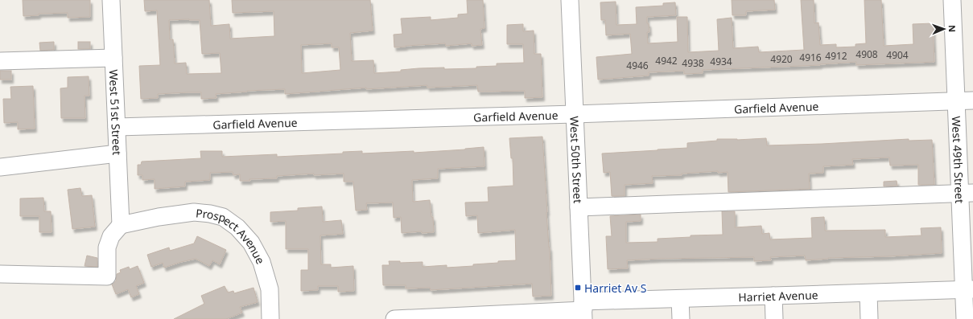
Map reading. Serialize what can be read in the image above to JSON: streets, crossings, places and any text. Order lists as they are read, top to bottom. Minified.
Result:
{"streets":{"street":["Garfield Avenue","West 51st Street","West 49th Street","West 50th Street","Prospect Avenue","Harriet Avenue"]},"crossings":[["Garfield Avenue","West 51st Street"],["Garfield Avenue","West 49th Street"],["Garfield Avenue","West 50th Street"],["West 51st Street","Prospect Avenue"],["West 49th Street","Harriet Avenue"],["West 50th Street","Harriet Avenue"]],"places":{"transit":["Harriet Av S"]},"house_numbers":["4908","4904","4912","4916","4920","4942","4934","4938","4946"],"north":"right"}
